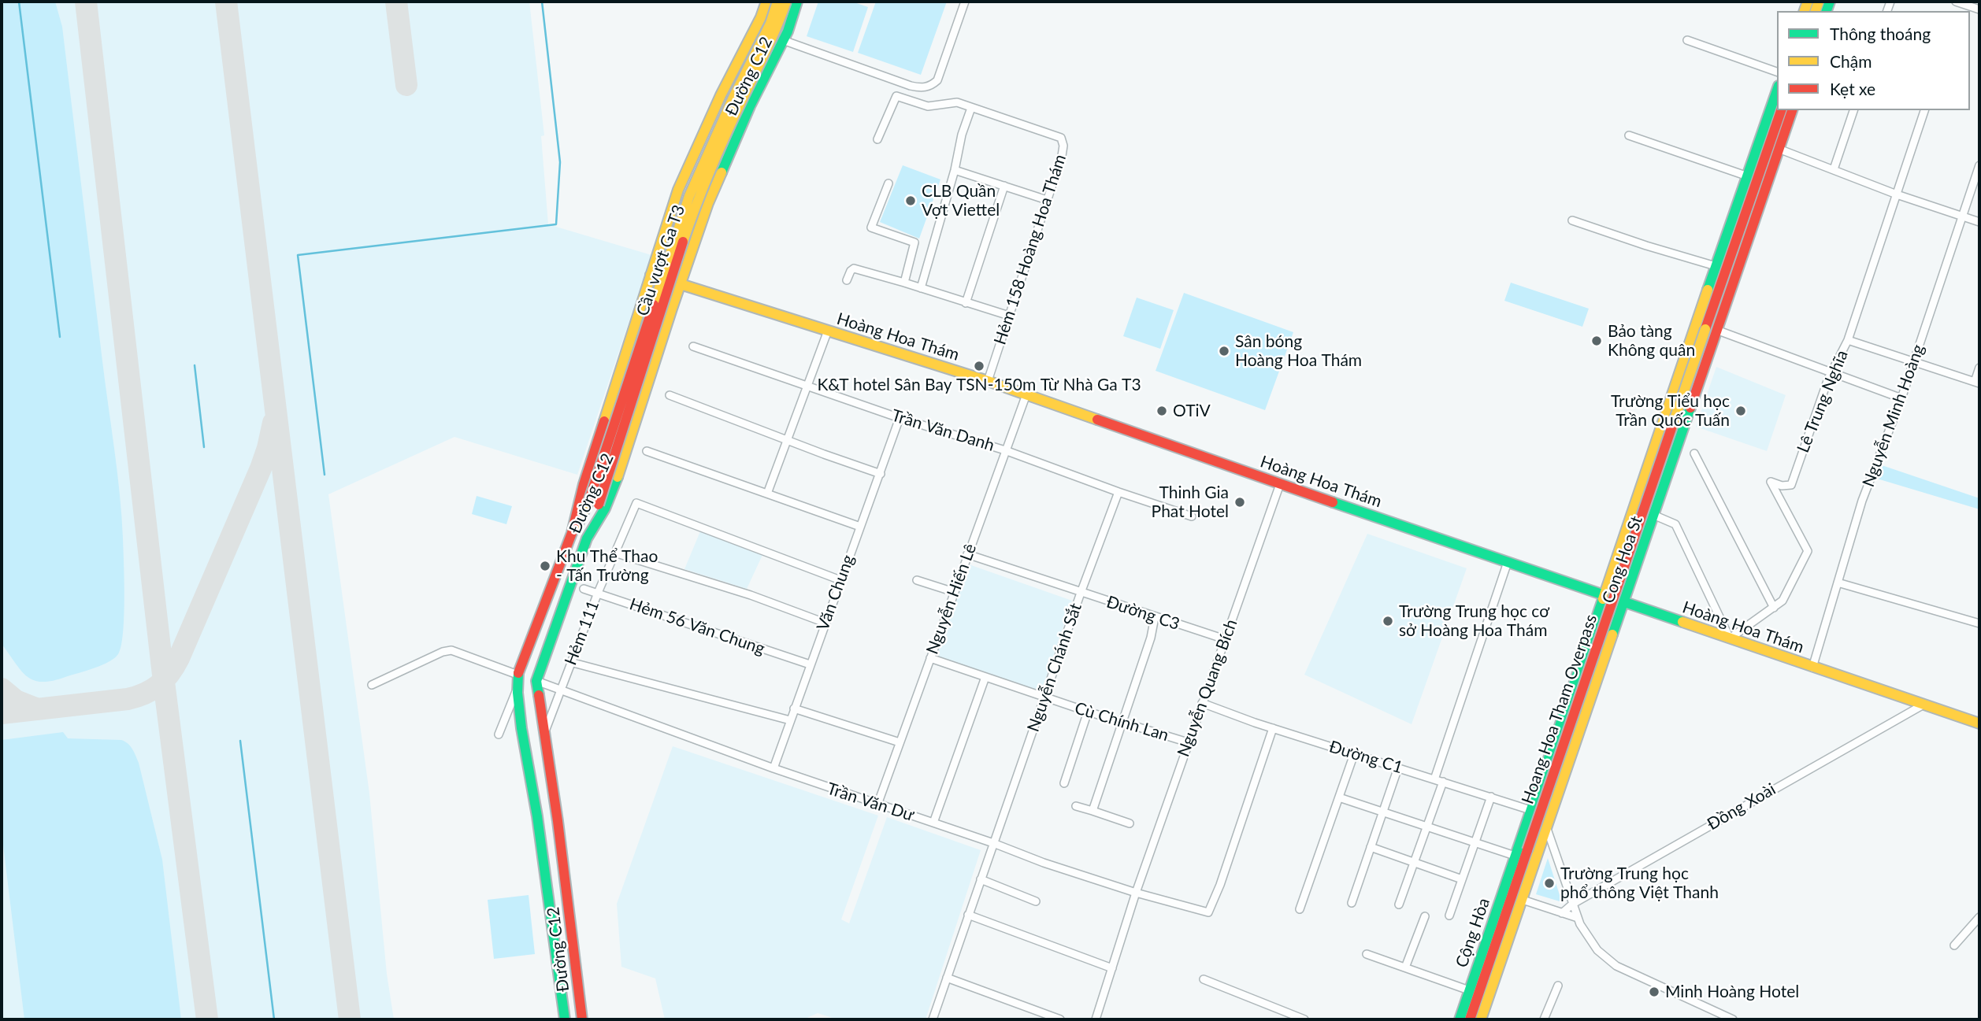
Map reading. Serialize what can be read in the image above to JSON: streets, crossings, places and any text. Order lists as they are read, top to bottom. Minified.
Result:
{"streets":{"main road":["Đường C12","Cầu vượt Ga T3","Hoàng Hoa Thám","Cong Hoa St","Hoang Hoa Tham Overpass","Cộng Hòa"],"street":["Hẻm 158 Hoàng Hoa Thám","Lê Trung Nghĩa","Nguyễn Minh Hoàng","Trần Văn Danh","Văn Chung","Nguyễn Hiến Lê","Đường C3","Hẻm 56 Văn Chung","Hẻm 111","Nguyễn Chánh Sắt","Nguyễn Quang Bích","Cù Chính Lan","Đường C1","Trần Văn Dư","Đồng Xoài"]},"crossings":[["Đường C12","Cầu vượt Ga T3"],["Đường C12","Hoàng Hoa Thám"],["Đường C12","Hẻm 111"],["Đường C12","Trần Văn Dư"],["Hẻm 158 Hoàng Hoa Thám","Hoàng Hoa Thám"],["Hoàng Hoa Thám","Lê Trung Nghĩa"],["Hoàng Hoa Thám","Nguyễn Minh Hoàng"],["Hoàng Hoa Thám","Cong Hoa St"],["Hoàng Hoa Thám","Nguyễn Hiến Lê"],["Hoàng Hoa Thám","Nguyễn Quang Bích"],["Hoàng Hoa Thám","Đồng Xoài"],["Trần Văn Danh","Văn Chung"],["Trần Văn Danh","Nguyễn Hiến Lê"],["Trần Văn Danh","Nguyễn Chánh Sắt"],["Cong Hoa St","Đường C1"],["Cong Hoa St","Cộng Hòa"],["Văn Chung","Hẻm 56 Văn Chung"],["Văn Chung","Hẻm 111"],["Văn Chung","Trần Văn Dư"],["Nguyễn Hiến Lê","Đường C3"],["Nguyễn Hiến Lê","Cù Chính Lan"],["Nguyễn Hiến Lê","Trần Văn Dư"],["Đường C3","Nguyễn Chánh Sắt"],["Đường C3","Nguyễn Quang Bích"],["Hẻm 56 Văn Chung","Hẻm 111"],["Hẻm 111","Trần Văn Dư"],["Nguyễn Chánh Sắt","Cù Chính Lan"],["Nguyễn Chánh Sắt","Trần Văn Dư"],["Nguyễn Quang Bích","Cù Chính Lan"],["Nguyễn Quang Bích","Đường C1"],["Nguyễn Quang Bích","Trần Văn Dư"],["Đường C1","Trần Văn Dư"]],"places":["CLB Quần Vợt Viettel","Bảo tàng Không quân","Sân bóng Hoàng Hoa Thám","K&T hotel Sân Bay TSN-150m Từ Nhà Ga T3","OTiV","Trường Tiểu học Trần Quốc Tuấn","Thinh Gia Phat Hotel","Khu Thể Thao - Tấn Trường","Trường Trung học cơ sở Hoàng Hoa Thám","Trường Trung học phổ thông Việt Thanh","Minh Hoàng Hotel"],"legend":["Thông thoáng","Chậm","Kẹt xe"]}
